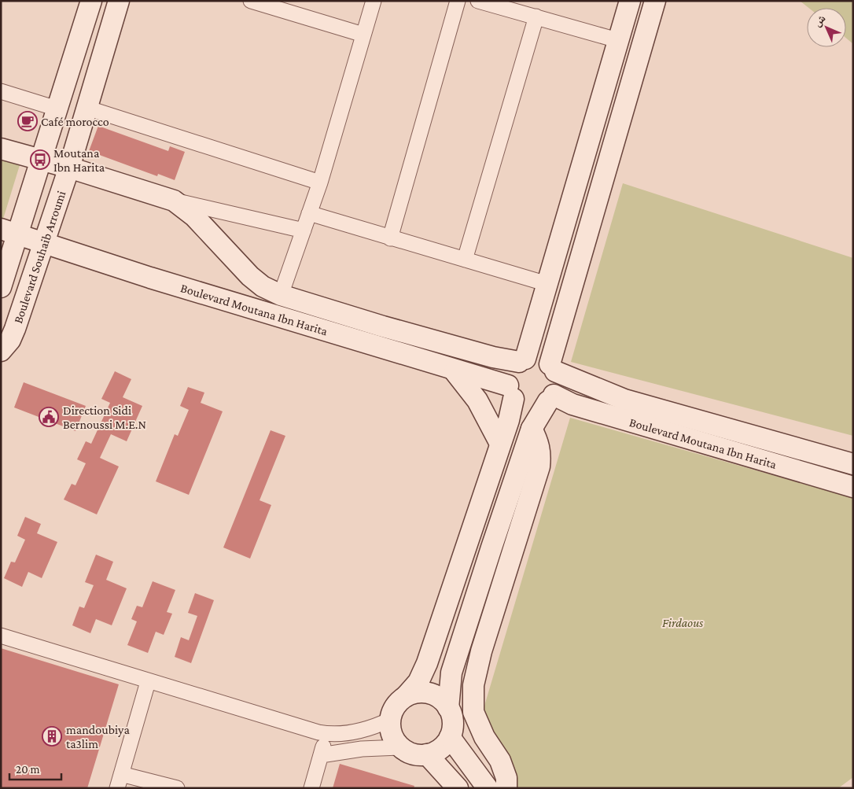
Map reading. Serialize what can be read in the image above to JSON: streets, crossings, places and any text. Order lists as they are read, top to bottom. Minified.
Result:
{"streets":{"street":["Boulevard Souhaib Arroumi","Boulevard Moutana Ibn Harita"]},"crossings":[["Boulevard Souhaib Arroumi","Boulevard Moutana Ibn Harita"]],"parks":["Firdaous"],"places":{"cafe":["Café morocco"],"bus stop":["Moutana Ibn Harita"],"public building":["Direction Sidi Bernoussi M.E.N"],"building":["mandoubiya ta3lim"]},"scale_bar":"20 m","north":"top left"}
